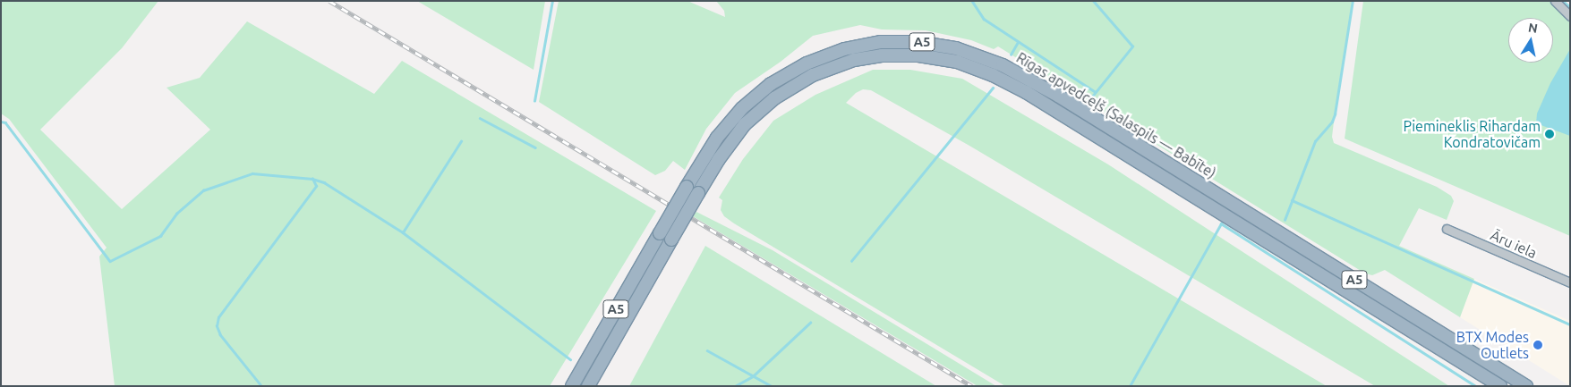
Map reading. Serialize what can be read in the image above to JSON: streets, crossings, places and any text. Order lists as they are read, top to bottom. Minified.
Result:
{"streets":{"highway":["A5","Rīgas apvedceļš (Salaspils — Babīte)"],"street":["Āru iela"]},"places":["Piemineklis Rihardam Kondratovičam","BTX Modes Outlets"],"north":"top"}
